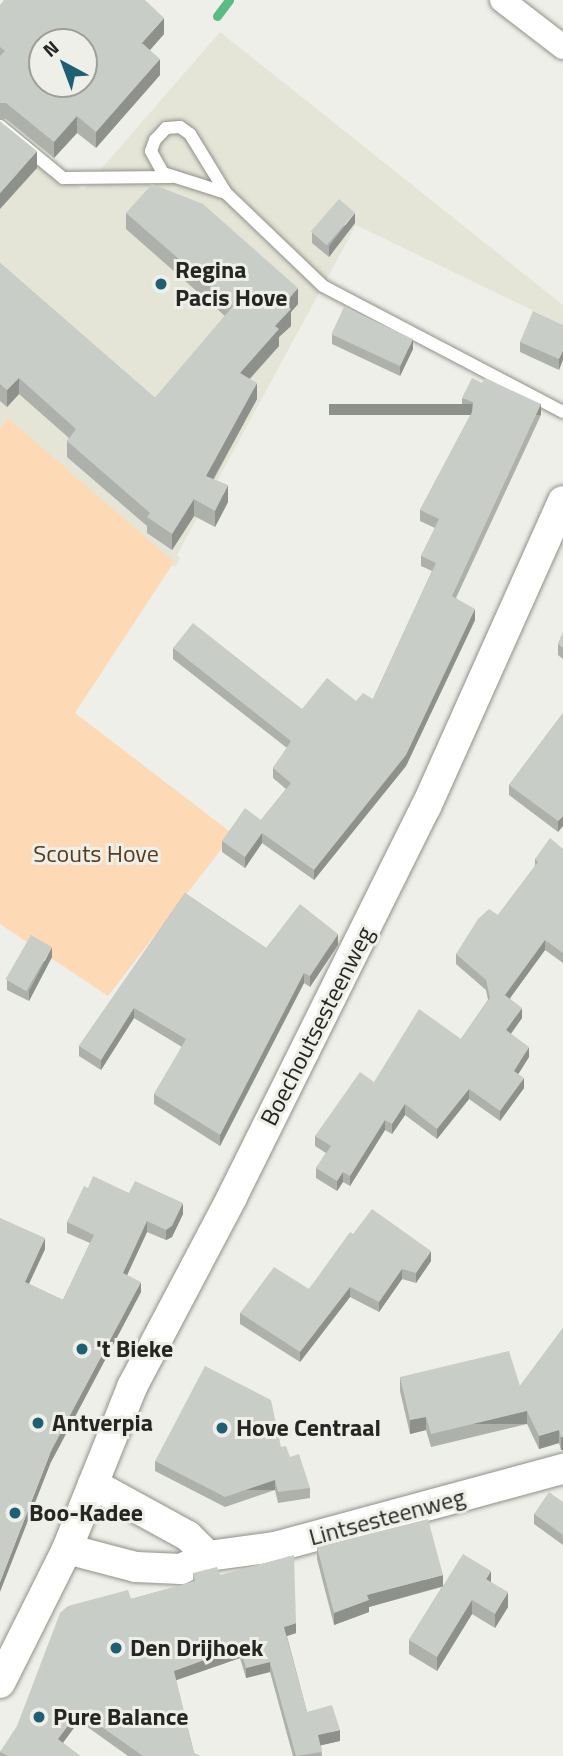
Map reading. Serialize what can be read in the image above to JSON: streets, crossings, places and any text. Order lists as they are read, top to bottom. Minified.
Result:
{"streets":{"street":["Boechoutsesteenweg","Lintsesteenweg"]},"crossings":[["Boechoutsesteenweg","Lintsesteenweg"]],"parks":["Scouts Hove"],"places":["Regina Pacis Hove","'t Bieke","Antverpia","Hove Centraal","Boo-Kadee","Den Drijhoek","Pure Balance"],"north":"top left"}
